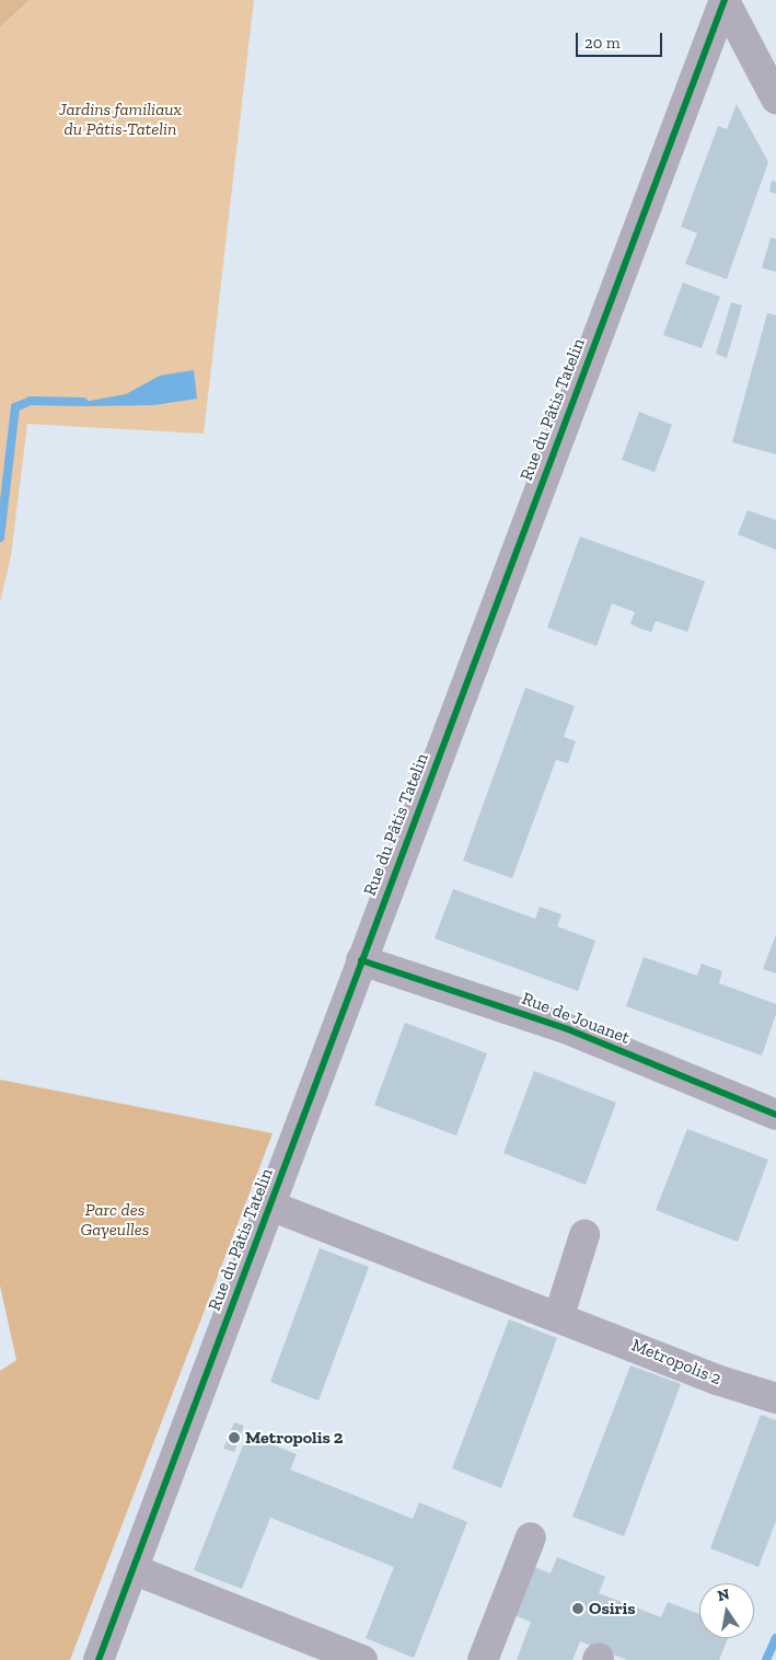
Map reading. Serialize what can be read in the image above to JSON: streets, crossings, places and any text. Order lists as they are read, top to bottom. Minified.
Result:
{"streets":{"street":["Rue du Pâtis Tatelin","Rue de Jouanet","Metropolis 2"]},"crossings":[["Rue du Pâtis Tatelin","Rue de Jouanet"],["Rue du Pâtis Tatelin","Metropolis 2"]],"parks":["Jardins familiaux du Pâtis-Tatelin","Parc des Gayeulles"],"places":["Metropolis 2","Osiris"],"scale_bar":"20 m","north":"top"}
